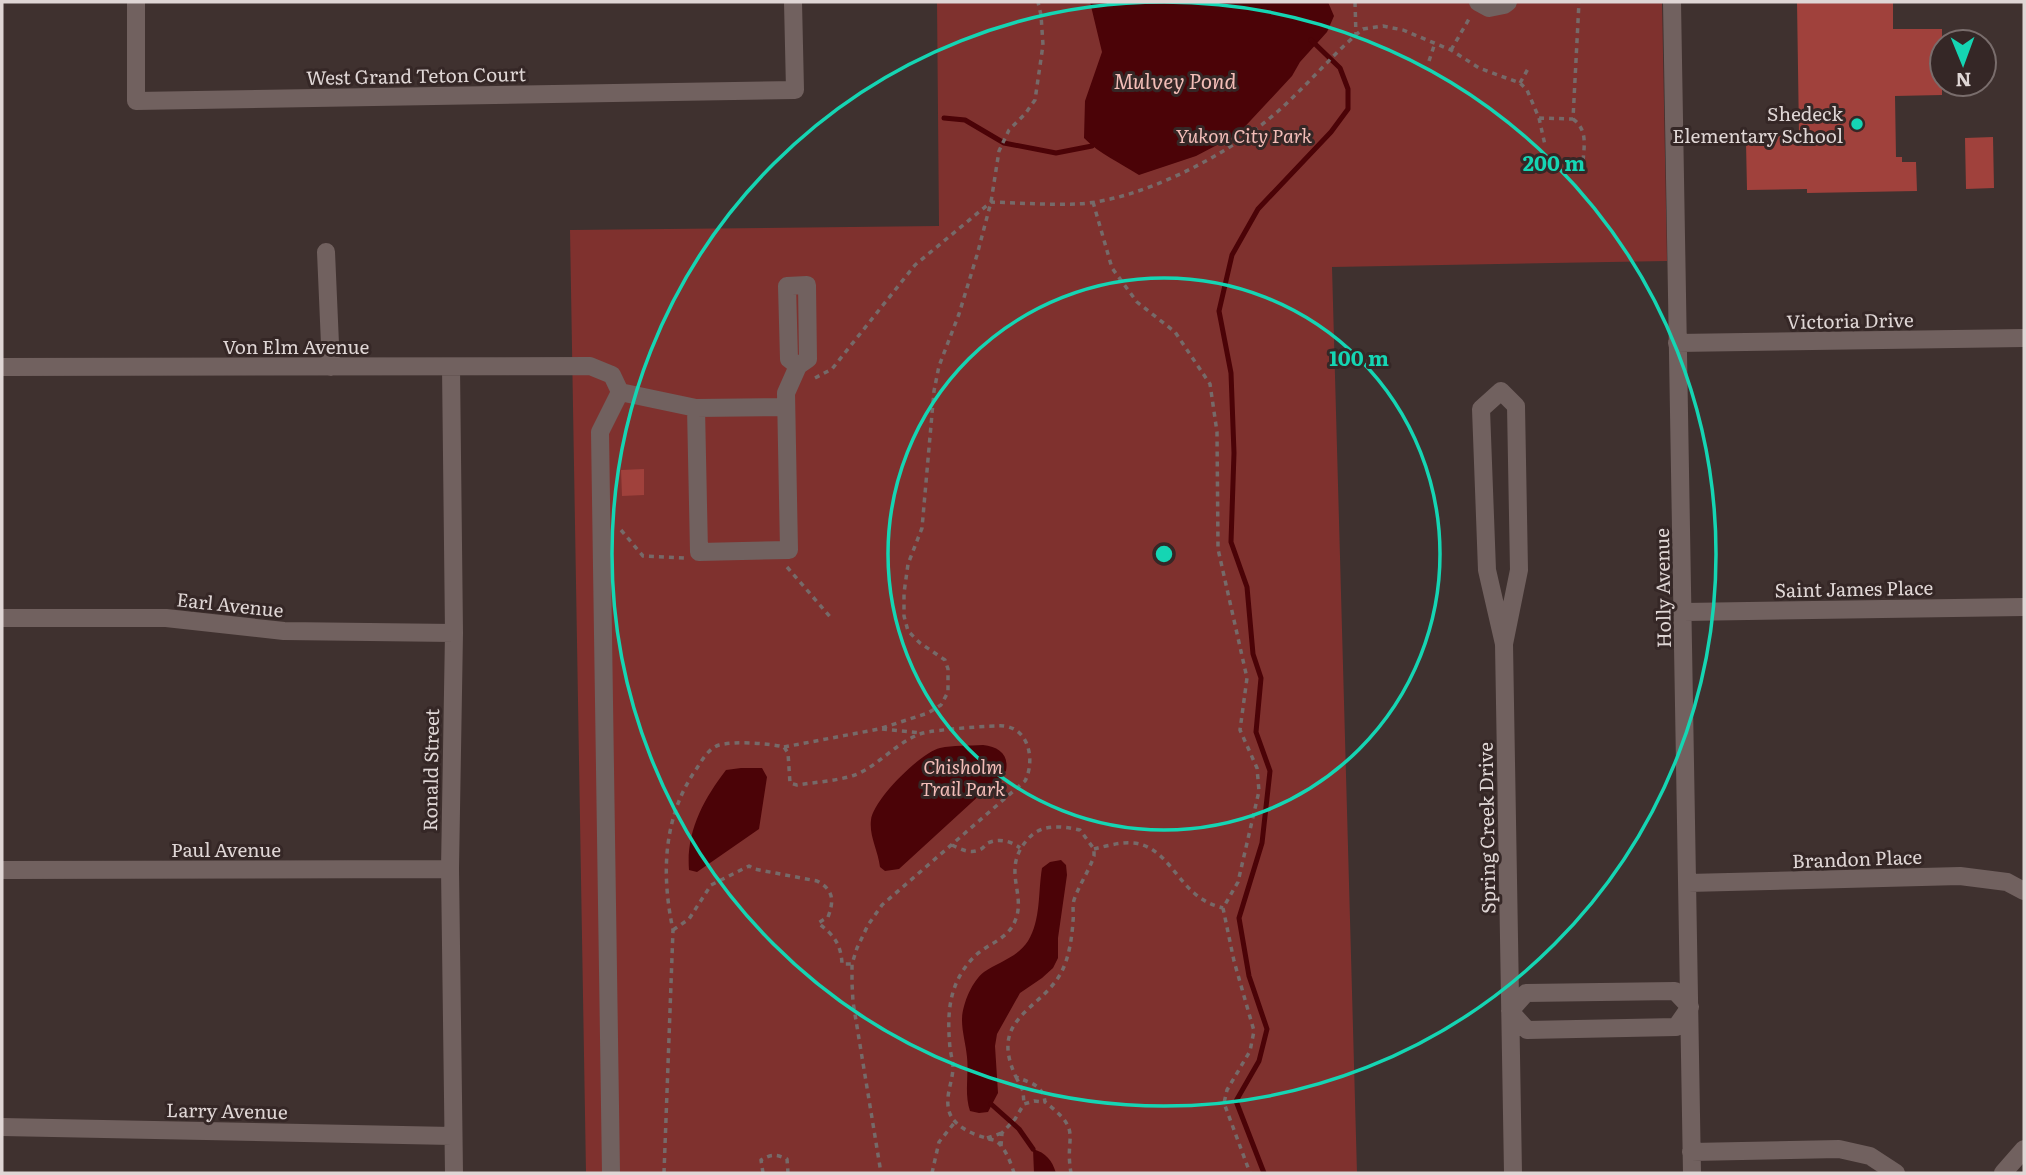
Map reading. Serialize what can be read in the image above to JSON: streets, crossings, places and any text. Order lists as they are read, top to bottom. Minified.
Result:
{"streets":{"street":["West Grand Teton Court","Victoria Drive","Von Elm Avenue","Holly Avenue","Saint James Place","Earl Avenue","Ronald Street","Spring Creek Drive","Paul Avenue","Brandon Place","Larry Avenue"]},"crossings":[["Victoria Drive","Holly Avenue"],["Von Elm Avenue","Ronald Street"],["Holly Avenue","Saint James Place"],["Holly Avenue","Brandon Place"],["Earl Avenue","Ronald Street"],["Ronald Street","Paul Avenue"],["Ronald Street","Larry Avenue"]],"water":["Mulvey Pond"],"parks":["Yukon City Park","Chisholm Trail Park"],"places":["Shedeck Elementary School"],"north":"bottom","rings":["200 m","100 m"]}
